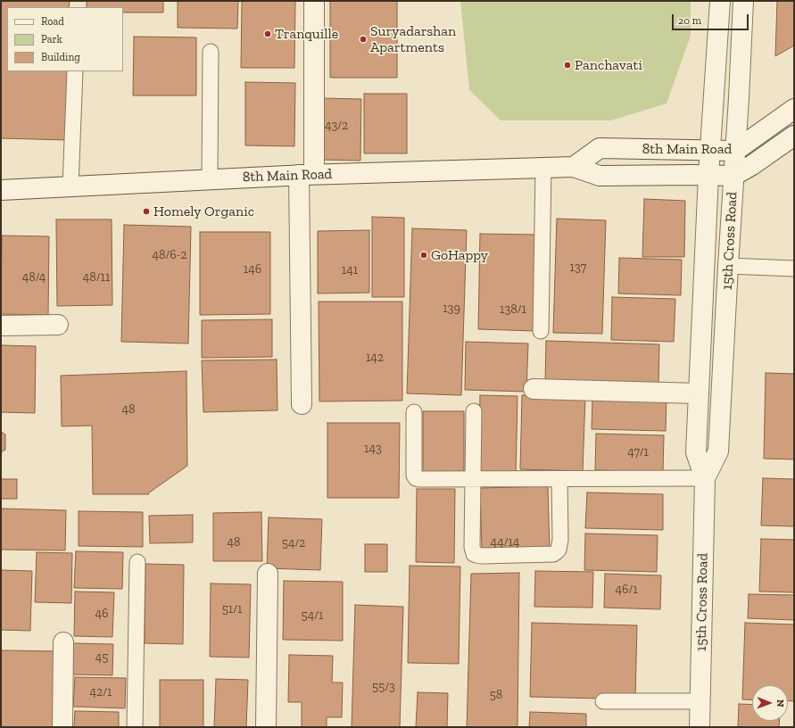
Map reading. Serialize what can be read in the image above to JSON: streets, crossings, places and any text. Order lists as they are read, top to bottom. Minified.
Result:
{"streets":{"street":["8th Main Road","15th Cross Road"]},"crossings":[["8th Main Road","15th Cross Road"]],"places":["Tranquille","Suryadarshan Apartments","Panchavati","Homely Organic","GoHappy"],"house_numbers":["43/2","48/6-2","137","146","141","48/4","48/11","139","138/1","142","48","143","47/1","48","44/14","54/2","46/1","51/1","46","54/1","45","55/3","42/1","58"],"legend":["Road","Park","Building"],"scale_bar":"20 m","north":"right"}
